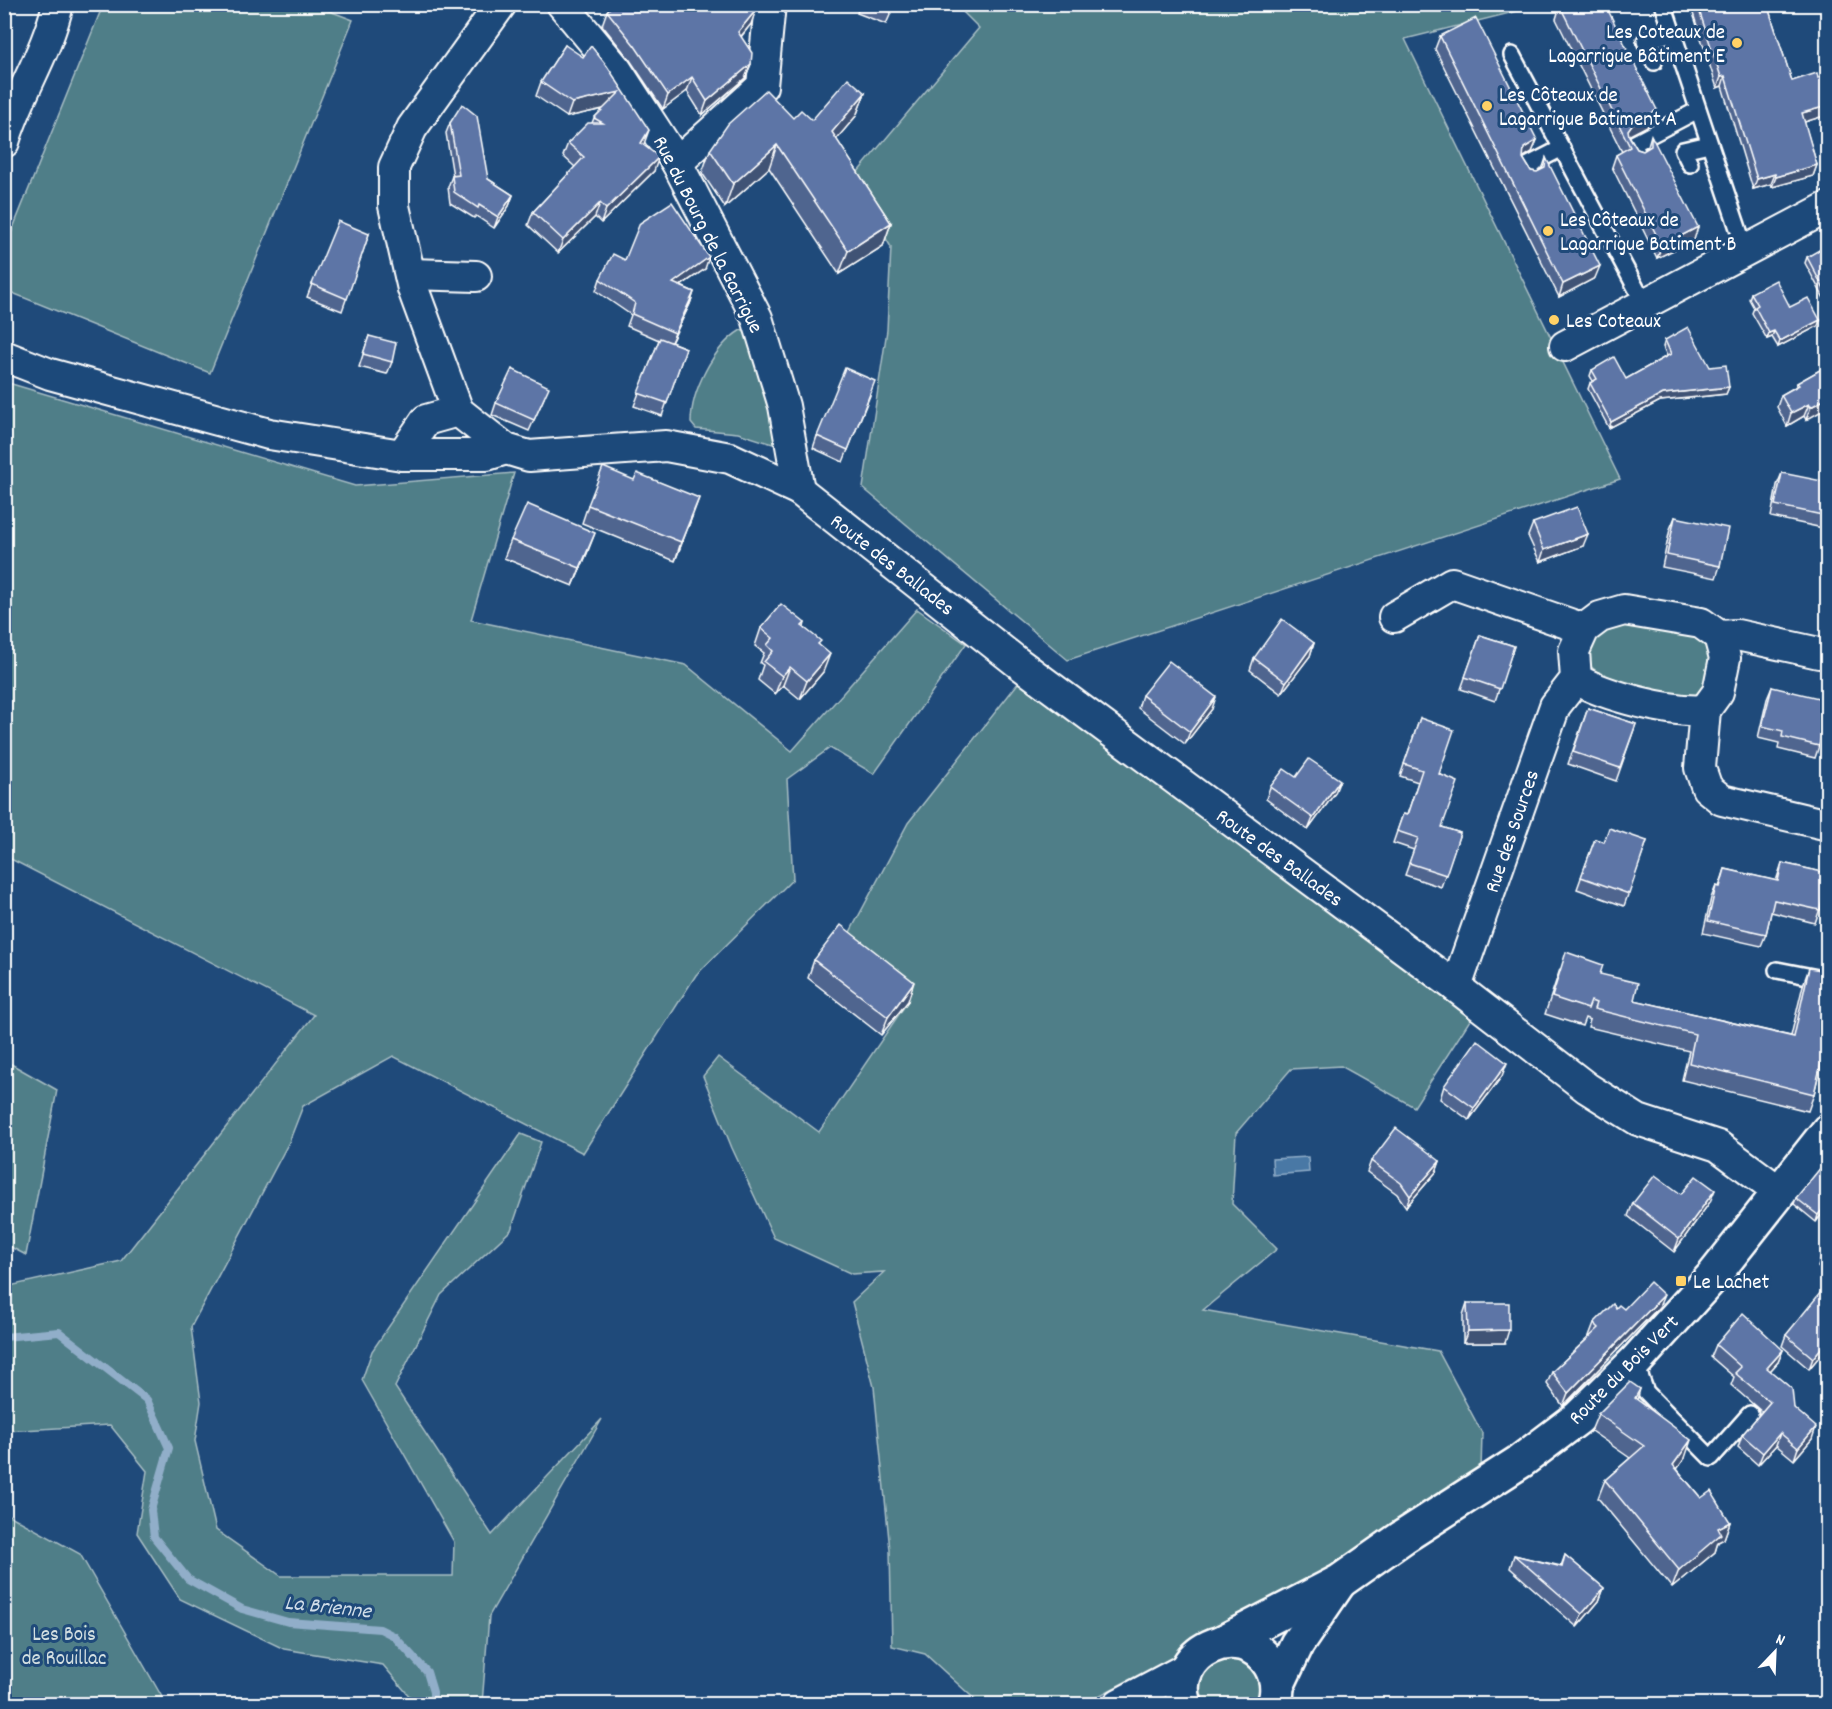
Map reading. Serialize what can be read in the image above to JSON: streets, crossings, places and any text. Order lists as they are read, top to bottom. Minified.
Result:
{"streets":{"street":["Rue du Bourg de la Garrigue","Route des Ballades","Rue des Sources","Route du Bois Vert"]},"crossings":[["Rue du Bourg de la Garrigue","Route des Ballades"],["Route des Ballades","Rue des Sources"],["Route des Ballades","Route du Bois Vert"]],"water":["La Brienne"],"parks":["Les Bois de Rouillac"],"places":{"other":["Les Coteaux de Lagarrigue Bâtiment E","Les Côteaux de Lagarrigue Batiment A","Les Côteaux de Lagarrigue Batiment B","Les Coteaux"],"transit":["Le Lachet"]},"north":"top right"}
